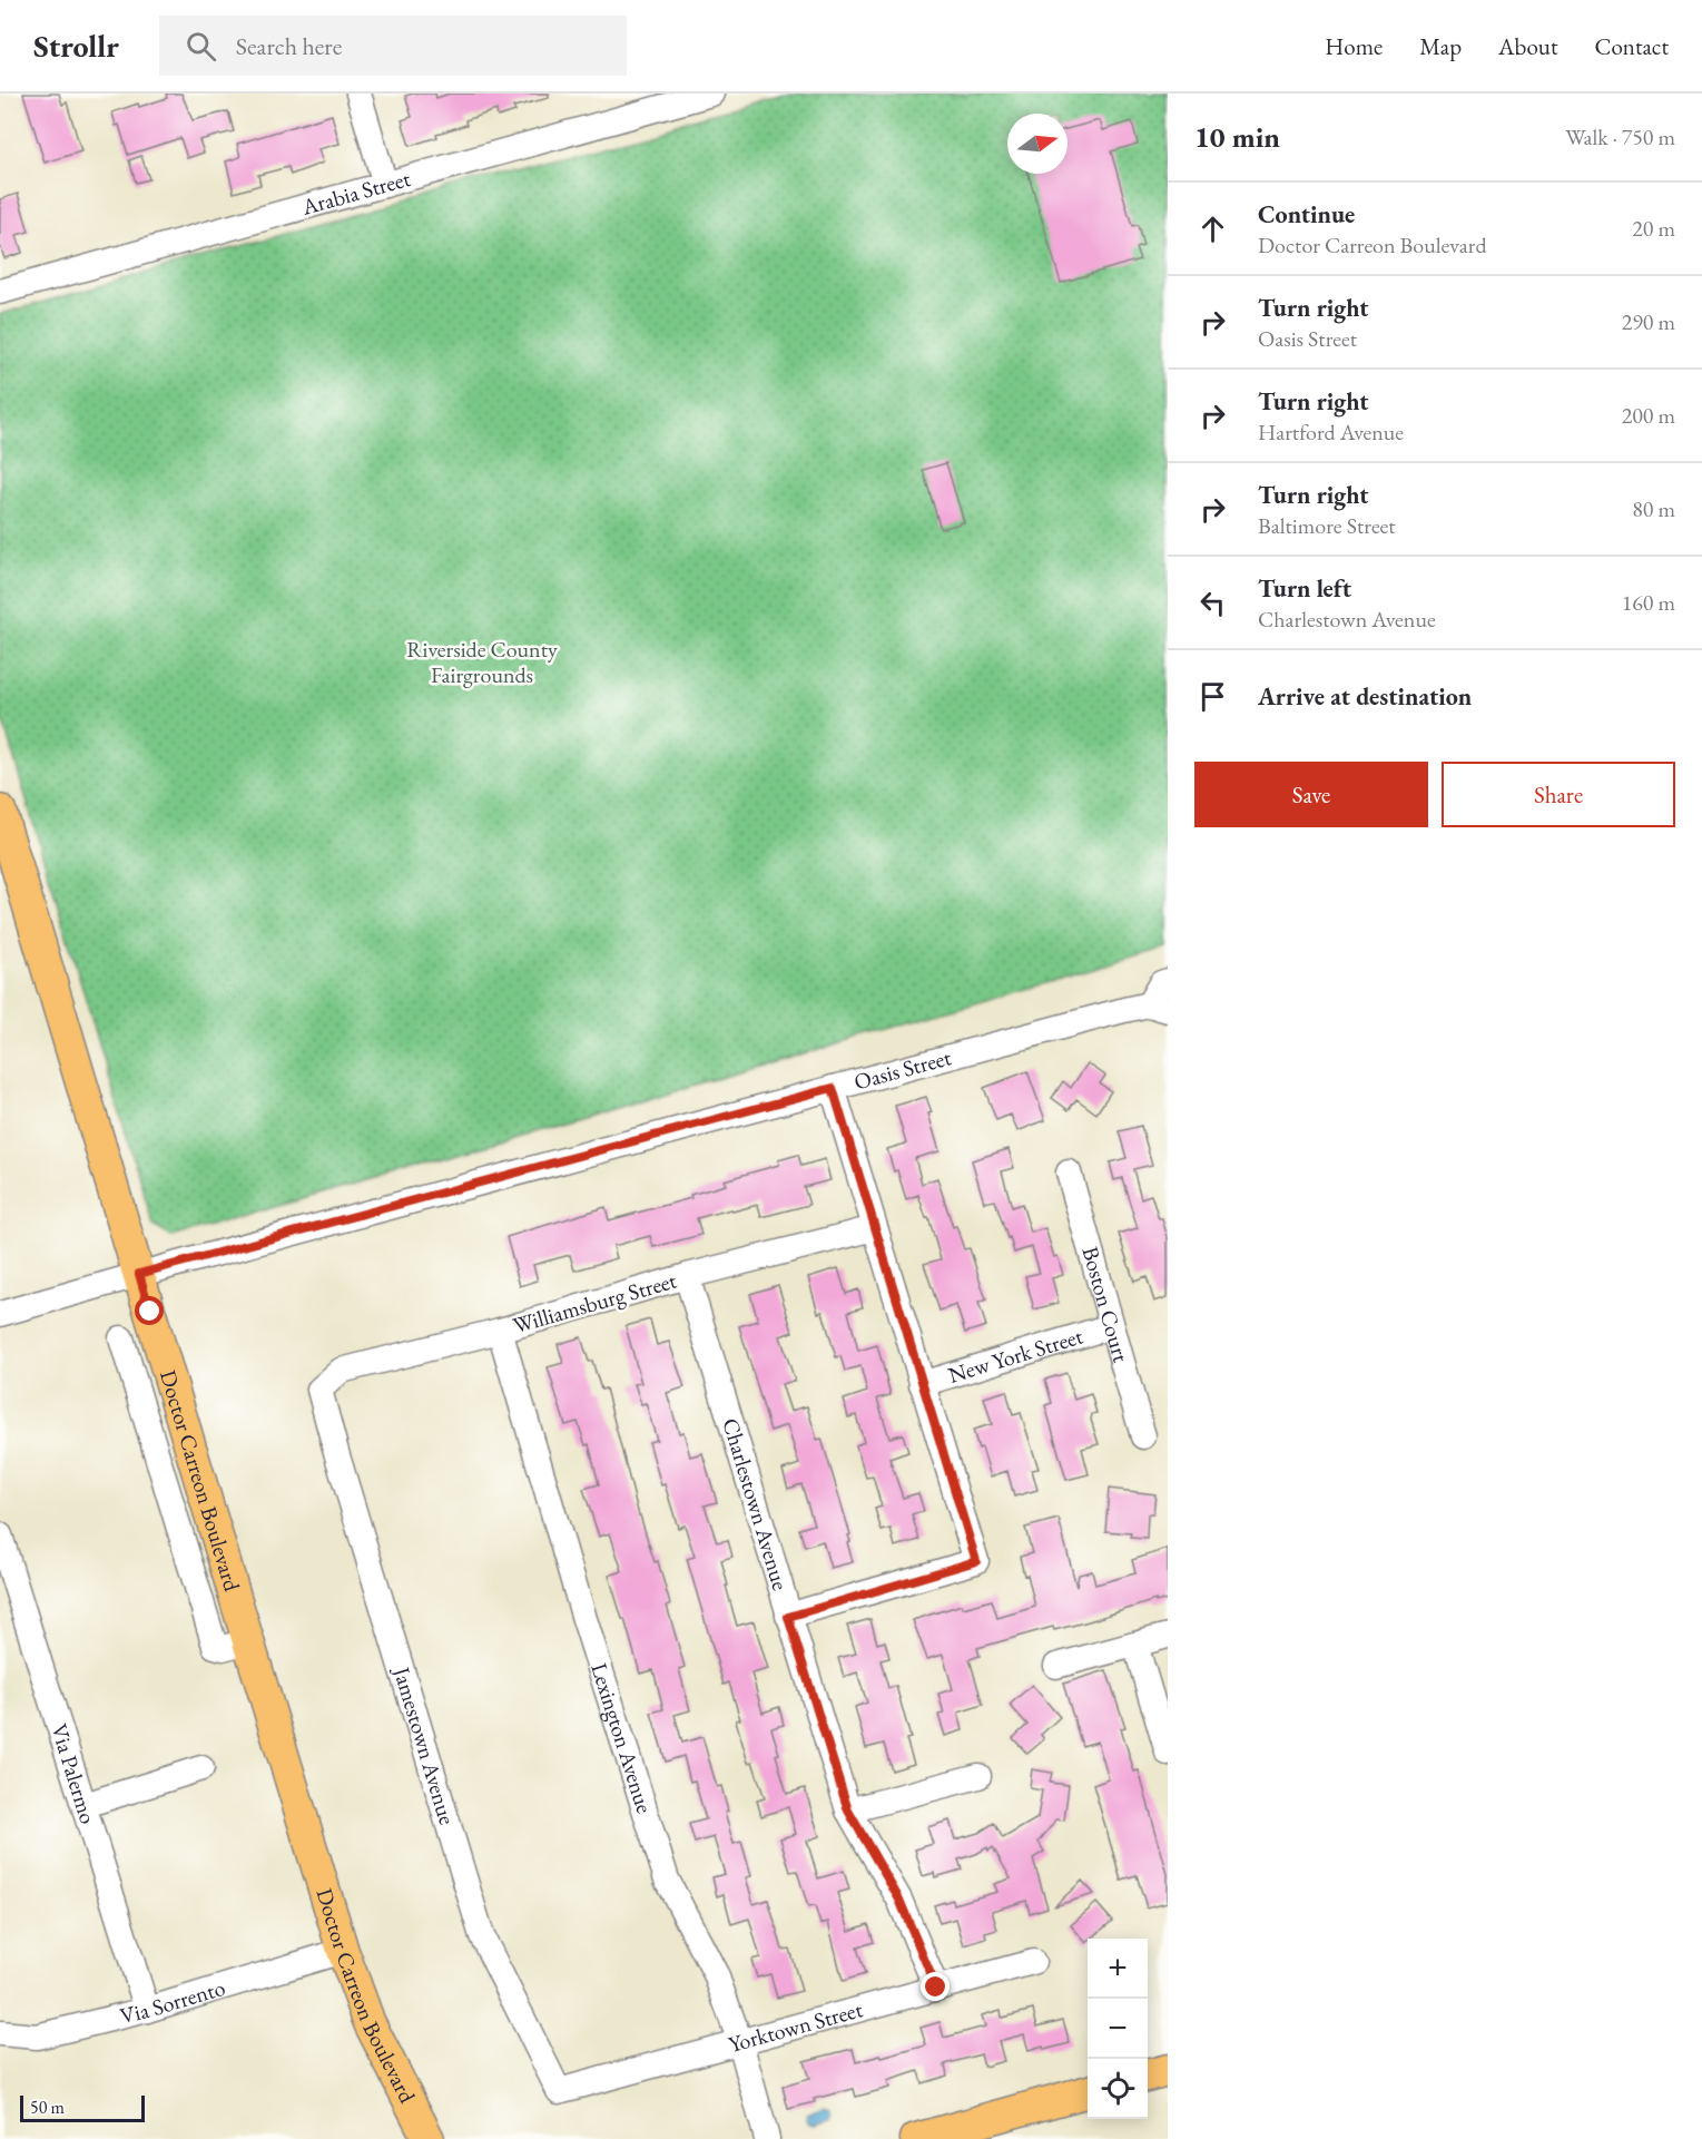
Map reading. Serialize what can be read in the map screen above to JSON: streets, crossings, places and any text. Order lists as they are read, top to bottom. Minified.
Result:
{"streets":{"main road":["Doctor Carreon Boulevard"],"street":["Arabia Street","Oasis Street","Williamsburg Street","Boston Court","New York Street","Charlestown Avenue","Lexington Avenue","Jamestown Avenue","Via Palermo","Via Sorrento","Yorktown Street"]},"crossings":[["Oasis Street","Doctor Carreon Boulevard"],["Williamsburg Street","Charlestown Avenue"],["Williamsburg Street","Lexington Avenue"],["Williamsburg Street","Jamestown Avenue"],["Boston Court","New York Street"],["Doctor Carreon Boulevard","Via Sorrento"],["Charlestown Avenue","Yorktown Street"],["Lexington Avenue","Yorktown Street"],["Jamestown Avenue","Yorktown Street"],["Via Palermo","Via Sorrento"]],"parks":["Riverside County Fairgrounds"],"scale_bar":"50 m","north":"right","page":{"header":"Strollr","search":"Search here","nav":["Home","Map","About","Contact"],"heading":["10 min","Walk · 750 m"],"list":[["Continue","Doctor Carreon Boulevard","20 m"],["Turn right","Oasis Street","290 m"],["Turn right","Hartford Avenue","200 m"],["Turn right","Baltimore Street","80 m"],["Turn left","Charlestown Avenue","160 m"],"Arrive at destination"],"buttons":["Save","Share"],"map_buttons":["+","−"],"scale":"50 m"}}
